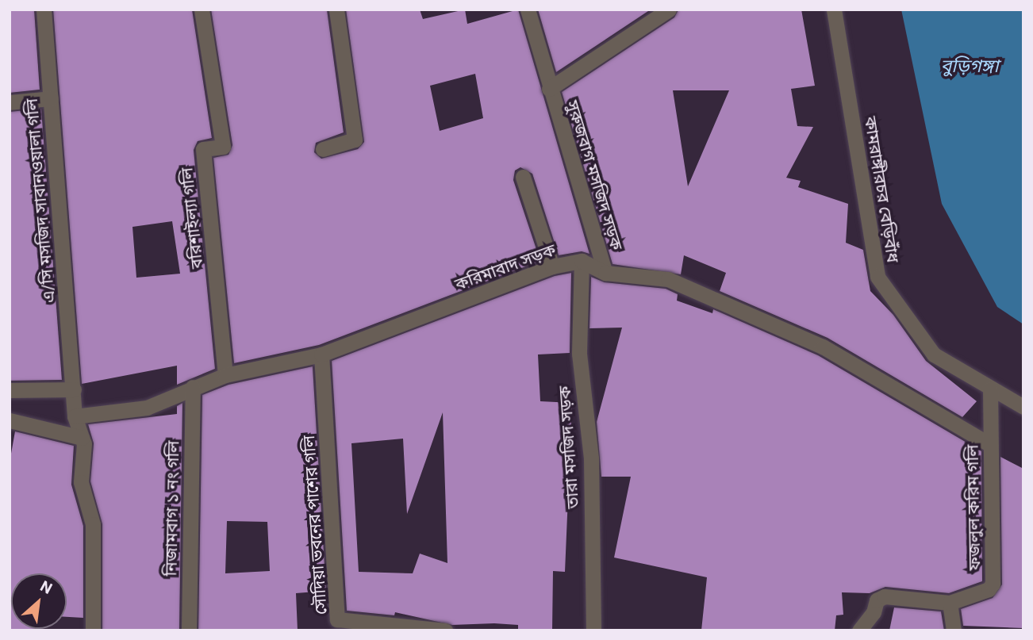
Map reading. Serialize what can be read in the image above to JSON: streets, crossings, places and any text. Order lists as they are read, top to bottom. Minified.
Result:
{"streets":{"street":["সুরুজবাগ মসজিদ সড়ক","কামরাঙ্গীরচর বেড়িবাঁধ","এ/সি মসজিদ সাবানওয়ালা গলি","বরিশাইল্যা গলি","করিমাবাদ সড়ক","তারা মসজিদ সড়ক","ফজলুল করিম গলি","নিজামবাগ ১ নং গলি","সৌদিয়া ভবনের পাশের গলি"]},"crossings":[["সুরুজবাগ মসজিদ সড়ক","করিমাবাদ সড়ক"],["কামরাঙ্গীরচর বেড়িবাঁধ","ফজলুল করিম গলি"],["এ/সি মসজিদ সাবানওয়ালা গলি","করিমাবাদ সড়ক"],["বরিশাইল্যা গলি","করিমাবাদ সড়ক"],["করিমাবাদ সড়ক","তারা মসজিদ সড়ক"],["করিমাবাদ সড়ক","ফজলুল করিম গলি"],["করিমাবাদ সড়ক","নিজামবাগ ১ নং গলি"],["করিমাবাদ সড়ক","সৌদিয়া ভবনের পাশের গলি"]],"water":["বুড়িগঙ্গা"],"north":"top right"}
